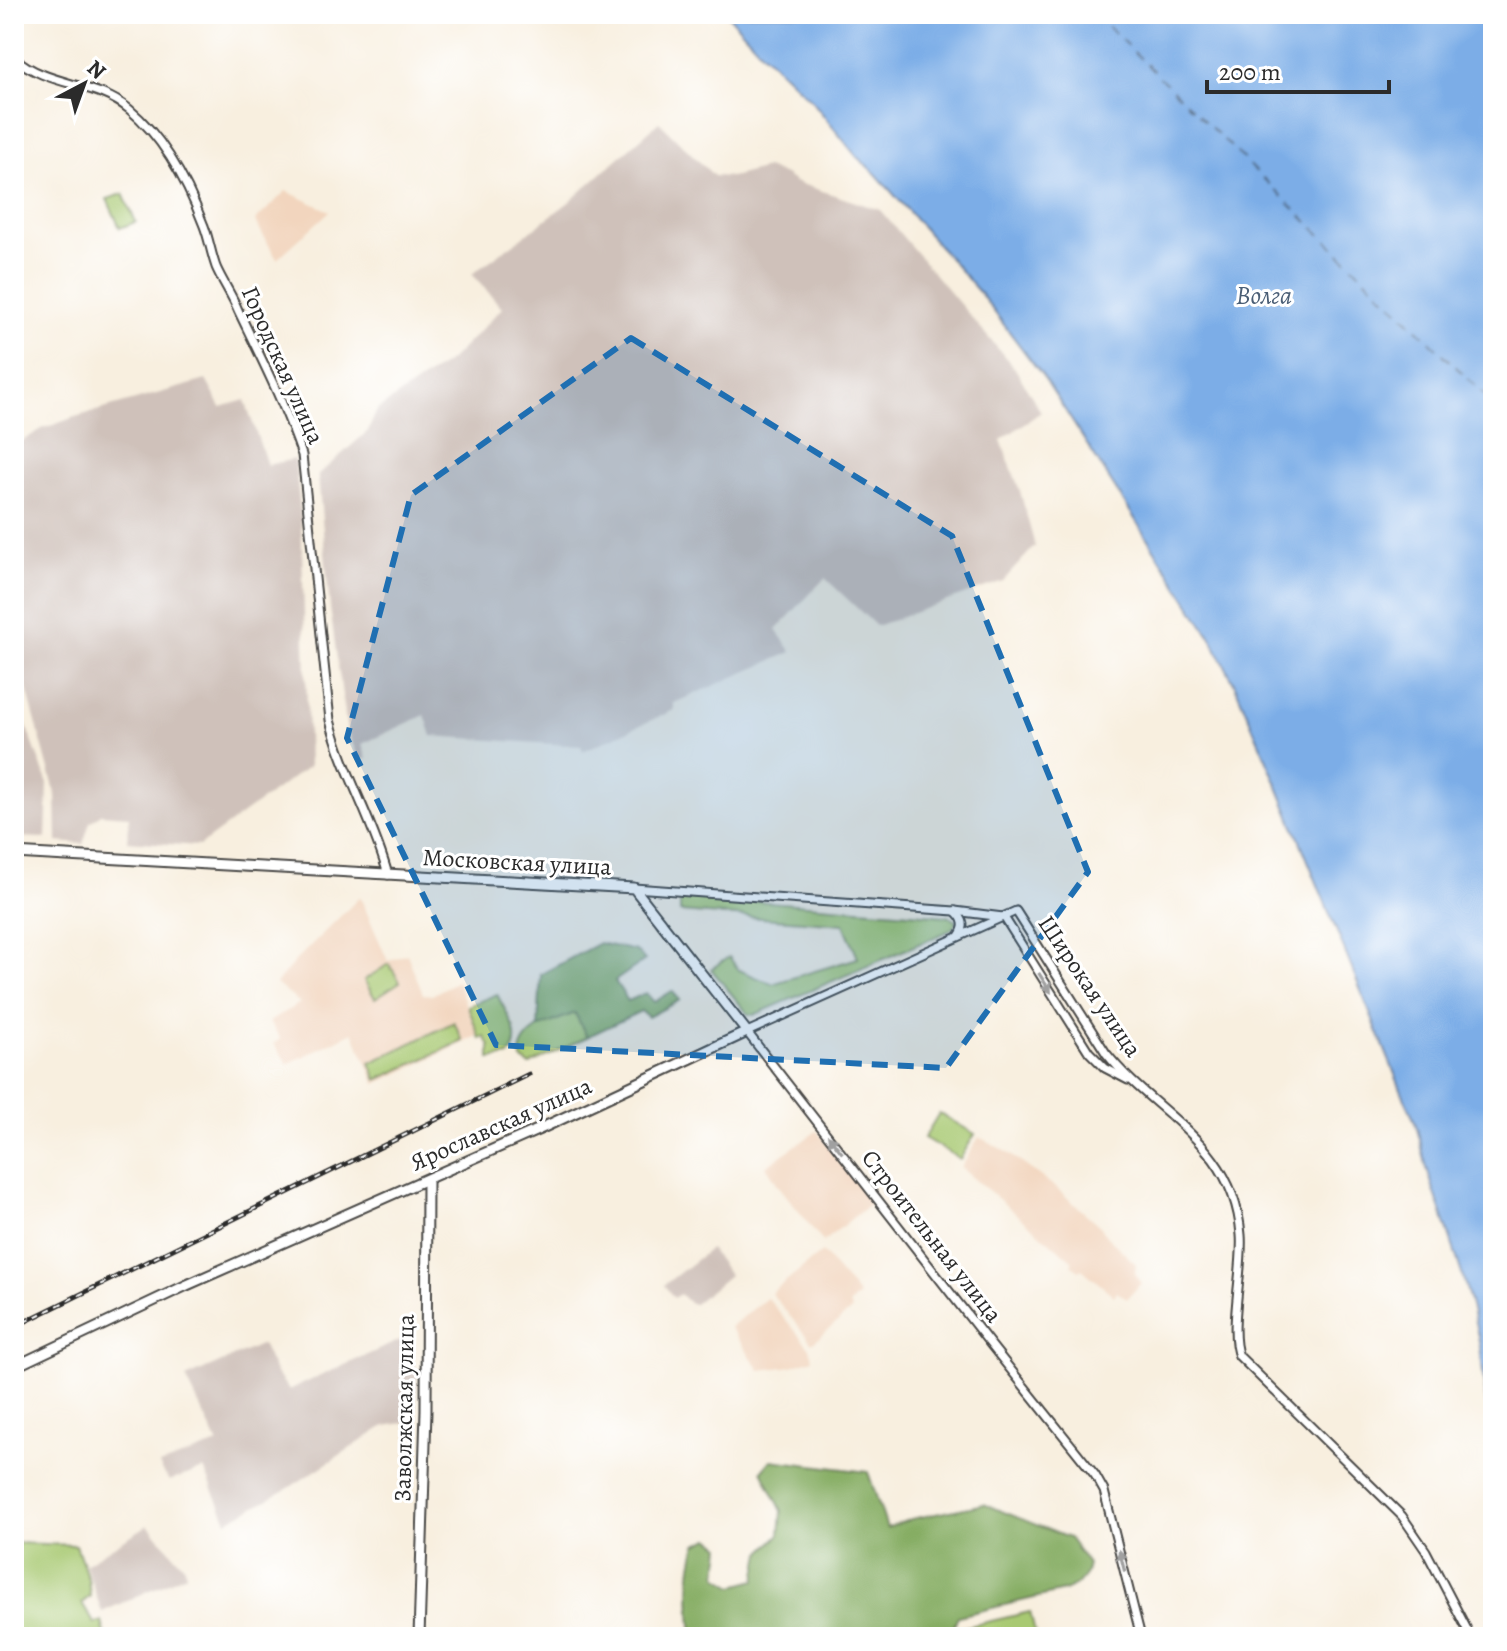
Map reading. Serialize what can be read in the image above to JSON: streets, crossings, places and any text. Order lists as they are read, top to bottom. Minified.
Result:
{"streets":{"main road":["Московская улица","Ярославская улица","Строительная улица","Заволжская улица"],"street":["Городская улица","Широкая улица"]},"crossings":[["Городская улица","Московская улица"],["Московская улица","Широкая улица"],["Московская улица","Ярославская улица"],["Московская улица","Строительная улица"],["Широкая улица","Ярославская улица"],["Ярославская улица","Строительная улица"],["Ярославская улица","Заволжская улица"]],"one_way":["Строительная улица"],"water":["Волга"],"scale_bar":"200 m","north":"top right"}
